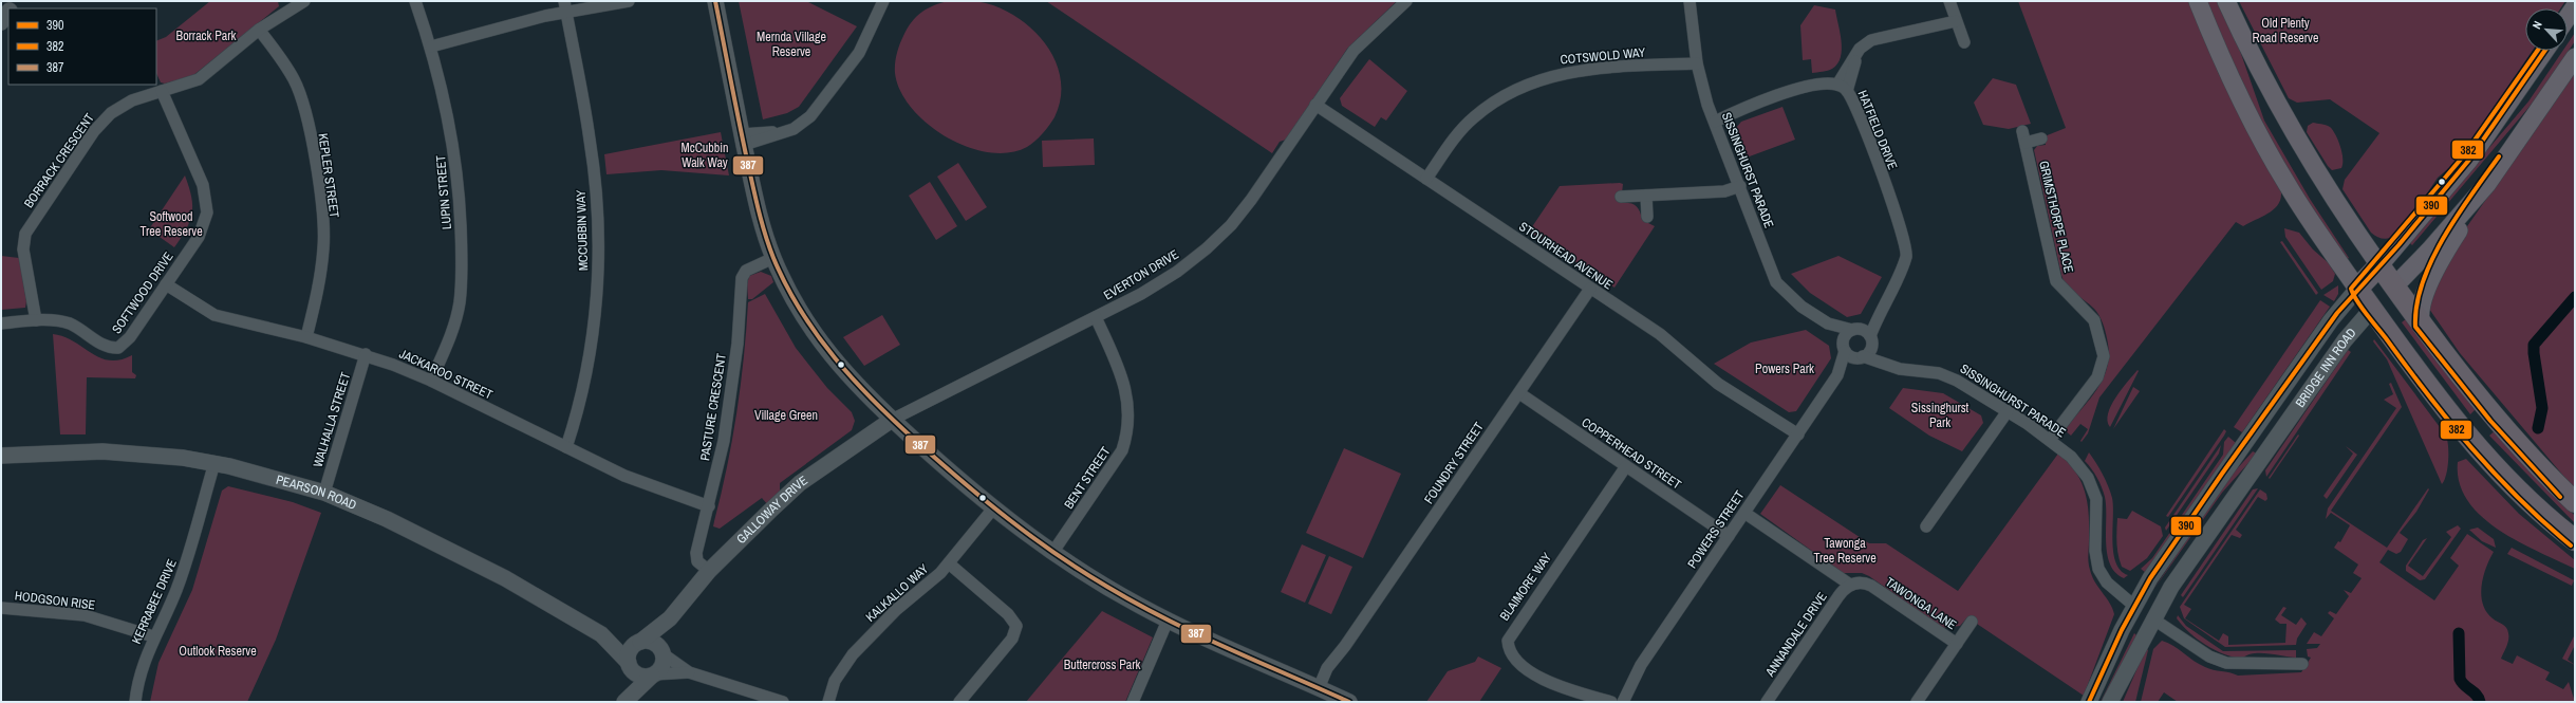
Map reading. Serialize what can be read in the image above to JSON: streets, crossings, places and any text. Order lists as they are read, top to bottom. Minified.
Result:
{"streets":{"highway":["BRIDGE INN ROAD"],"street":["COTSWOLD WAY","HATFIELD DRIVE","BORRACK CRESCENT","SISSINGHURST PARADE","KEPLER STREET","LUPIN STREET","GRIMSTHORPE PLACE","MCCUBBIN WAY","STOURHEAD AVENUE","EVERTON DRIVE","SOFTWOOD DRIVE","JACKAROO STREET","PASTURE CRESCENT","WALHALLA STREET","COPPERHEAD STREET","FOUNDRY STREET","BENT STREET","PEARSON ROAD","GALLOWAY DRIVE","POWERS STREET","BLAIMORE WAY","KALKALLO WAY","HODGSON RISE","KERRABEE DRIVE","TAWONGA LANE","ANNANDALE DRIVE"]},"crossings":[["COTSWOLD WAY","SISSINGHURST PARADE"],["COTSWOLD WAY","STOURHEAD AVENUE"],["HATFIELD DRIVE","SISSINGHURST PARADE"],["HATFIELD DRIVE","POWERS STREET"],["BORRACK CRESCENT","KEPLER STREET"],["BORRACK CRESCENT","SOFTWOOD DRIVE"],["SISSINGHURST PARADE","GRIMSTHORPE PLACE"],["SISSINGHURST PARADE","BRIDGE INN ROAD"],["SISSINGHURST PARADE","POWERS STREET"],["KEPLER STREET","JACKAROO STREET"],["LUPIN STREET","JACKAROO STREET"],["MCCUBBIN WAY","JACKAROO STREET"],["STOURHEAD AVENUE","EVERTON DRIVE"],["STOURHEAD AVENUE","FOUNDRY STREET"],["STOURHEAD AVENUE","POWERS STREET"],["EVERTON DRIVE","BENT STREET"],["EVERTON DRIVE","GALLOWAY DRIVE"],["SOFTWOOD DRIVE","JACKAROO STREET"],["JACKAROO STREET","PASTURE CRESCENT"],["JACKAROO STREET","WALHALLA STREET"],["PASTURE CRESCENT","GALLOWAY DRIVE"],["WALHALLA STREET","PEARSON ROAD"],["COPPERHEAD STREET","FOUNDRY STREET"],["COPPERHEAD STREET","POWERS STREET"],["COPPERHEAD STREET","BLAIMORE WAY"],["PEARSON ROAD","GALLOWAY DRIVE"],["PEARSON ROAD","KERRABEE DRIVE"],["HODGSON RISE","KERRABEE DRIVE"],["TAWONGA LANE","ANNANDALE DRIVE"]],"parks":["Old Plenty Road Reserve","Borrack Park","Mernda Village Reserve","McCubbin Walk Way","Softwood Tree Reserve","Powers Park","Sissinghurst Park","Village Green","Tawonga Tree Reserve","Outlook Reserve","Buttercross Park"],"lines":["transit line 387","transit line 390","transit line 382"],"legend":["390","382","387"],"north":"top left"}
